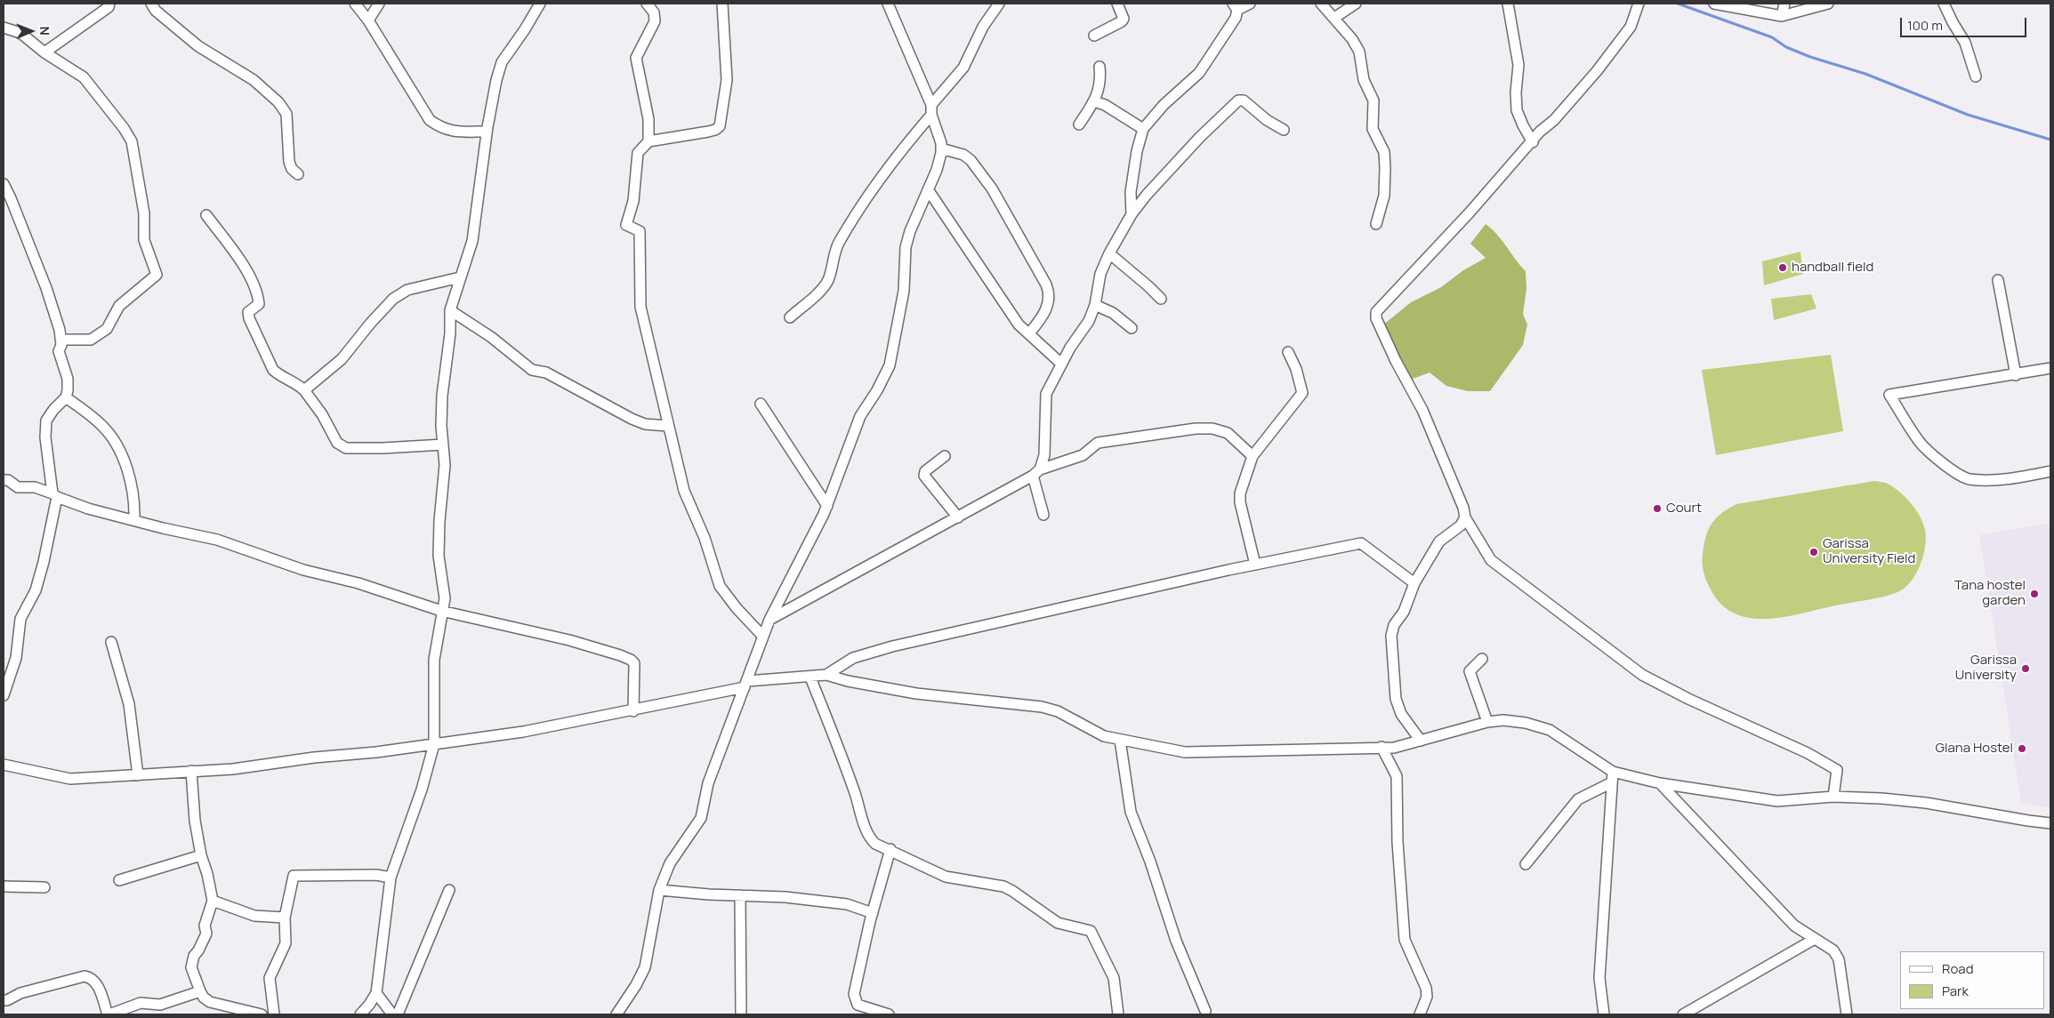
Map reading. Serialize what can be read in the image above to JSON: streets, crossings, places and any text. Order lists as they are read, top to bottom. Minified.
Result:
{"places":["handball field","Court","Garissa University Field","Tana hostel garden","Garissa University","Glana Hostel"],"legend":["Road","Park"],"scale_bar":"100 m","north":"right"}
